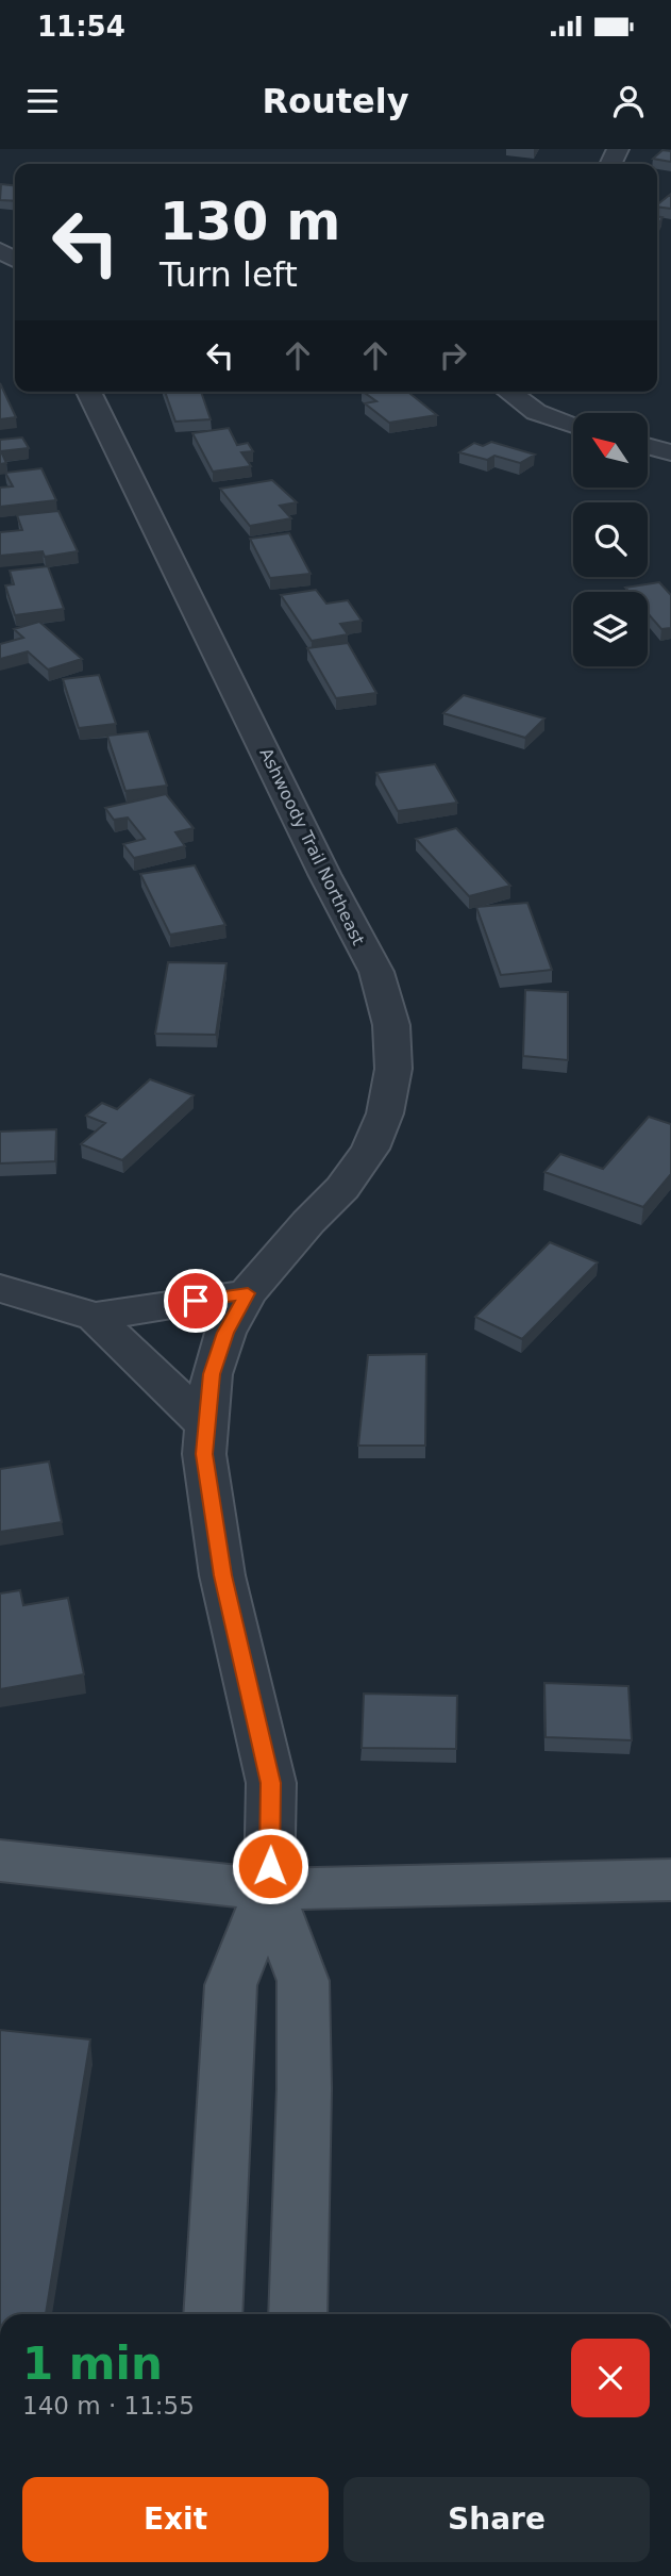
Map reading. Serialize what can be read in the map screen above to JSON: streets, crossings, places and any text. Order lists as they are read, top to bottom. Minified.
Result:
{"streets":{"street":["Ashwoody Trail Northeast"]},"north":"top left","page":{"status":"11:54","header":"Routely","turn":["130 m","Turn left"],"heading":["1 min","140 m · 11:55"],"buttons":["Exit","Share"]}}
